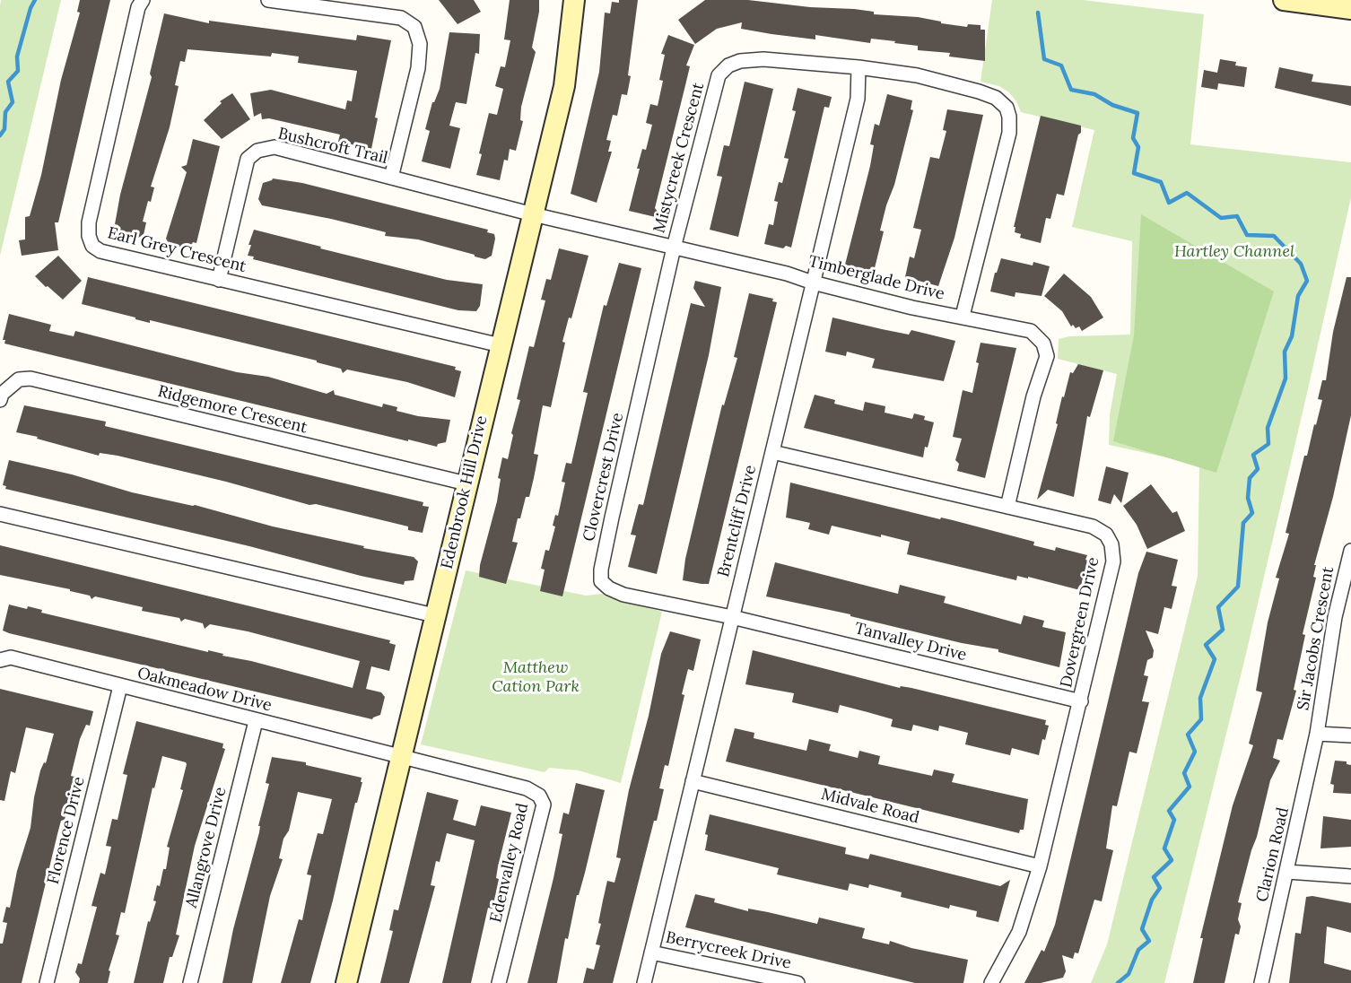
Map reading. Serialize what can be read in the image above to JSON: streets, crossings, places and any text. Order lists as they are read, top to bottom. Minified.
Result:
{"streets":{"street":["Bushcroft Trail","Mistycreek Crescent","Earl Grey Crescent","Timberglade Drive","Ridgemore Crescent","Clovercrest Drive","Edenbrook Hill Drive","Brentcliff Drive","Dovergreen Drive","Sir Jacobs Crescent","Tanvalley Drive","Oakmeadow Drive","Midvale Road","Florence Drive","Allangrove Drive","Clarion Road","Edenvalley Road","Berrycreek Drive"]},"crossings":[["Bushcroft Trail","Earl Grey Crescent"],["Bushcroft Trail","Timberglade Drive"],["Bushcroft Trail","Edenbrook Hill Drive"],["Mistycreek Crescent","Timberglade Drive"],["Mistycreek Crescent","Clovercrest Drive"],["Mistycreek Crescent","Brentcliff Drive"],["Earl Grey Crescent","Edenbrook Hill Drive"],["Timberglade Drive","Clovercrest Drive"],["Timberglade Drive","Edenbrook Hill Drive"],["Timberglade Drive","Brentcliff Drive"],["Timberglade Drive","Dovergreen Drive"],["Ridgemore Crescent","Edenbrook Hill Drive"],["Clovercrest Drive","Brentcliff Drive"],["Clovercrest Drive","Tanvalley Drive"],["Edenbrook Hill Drive","Oakmeadow Drive"],["Edenbrook Hill Drive","Edenvalley Road"],["Brentcliff Drive","Dovergreen Drive"],["Brentcliff Drive","Tanvalley Drive"],["Brentcliff Drive","Midvale Road"],["Brentcliff Drive","Berrycreek Drive"],["Dovergreen Drive","Tanvalley Drive"],["Dovergreen Drive","Midvale Road"],["Sir Jacobs Crescent","Clarion Road"],["Oakmeadow Drive","Florence Drive"],["Oakmeadow Drive","Allangrove Drive"],["Oakmeadow Drive","Edenvalley Road"]],"parks":["Hartley Channel","Matthew Cation Park"]}
